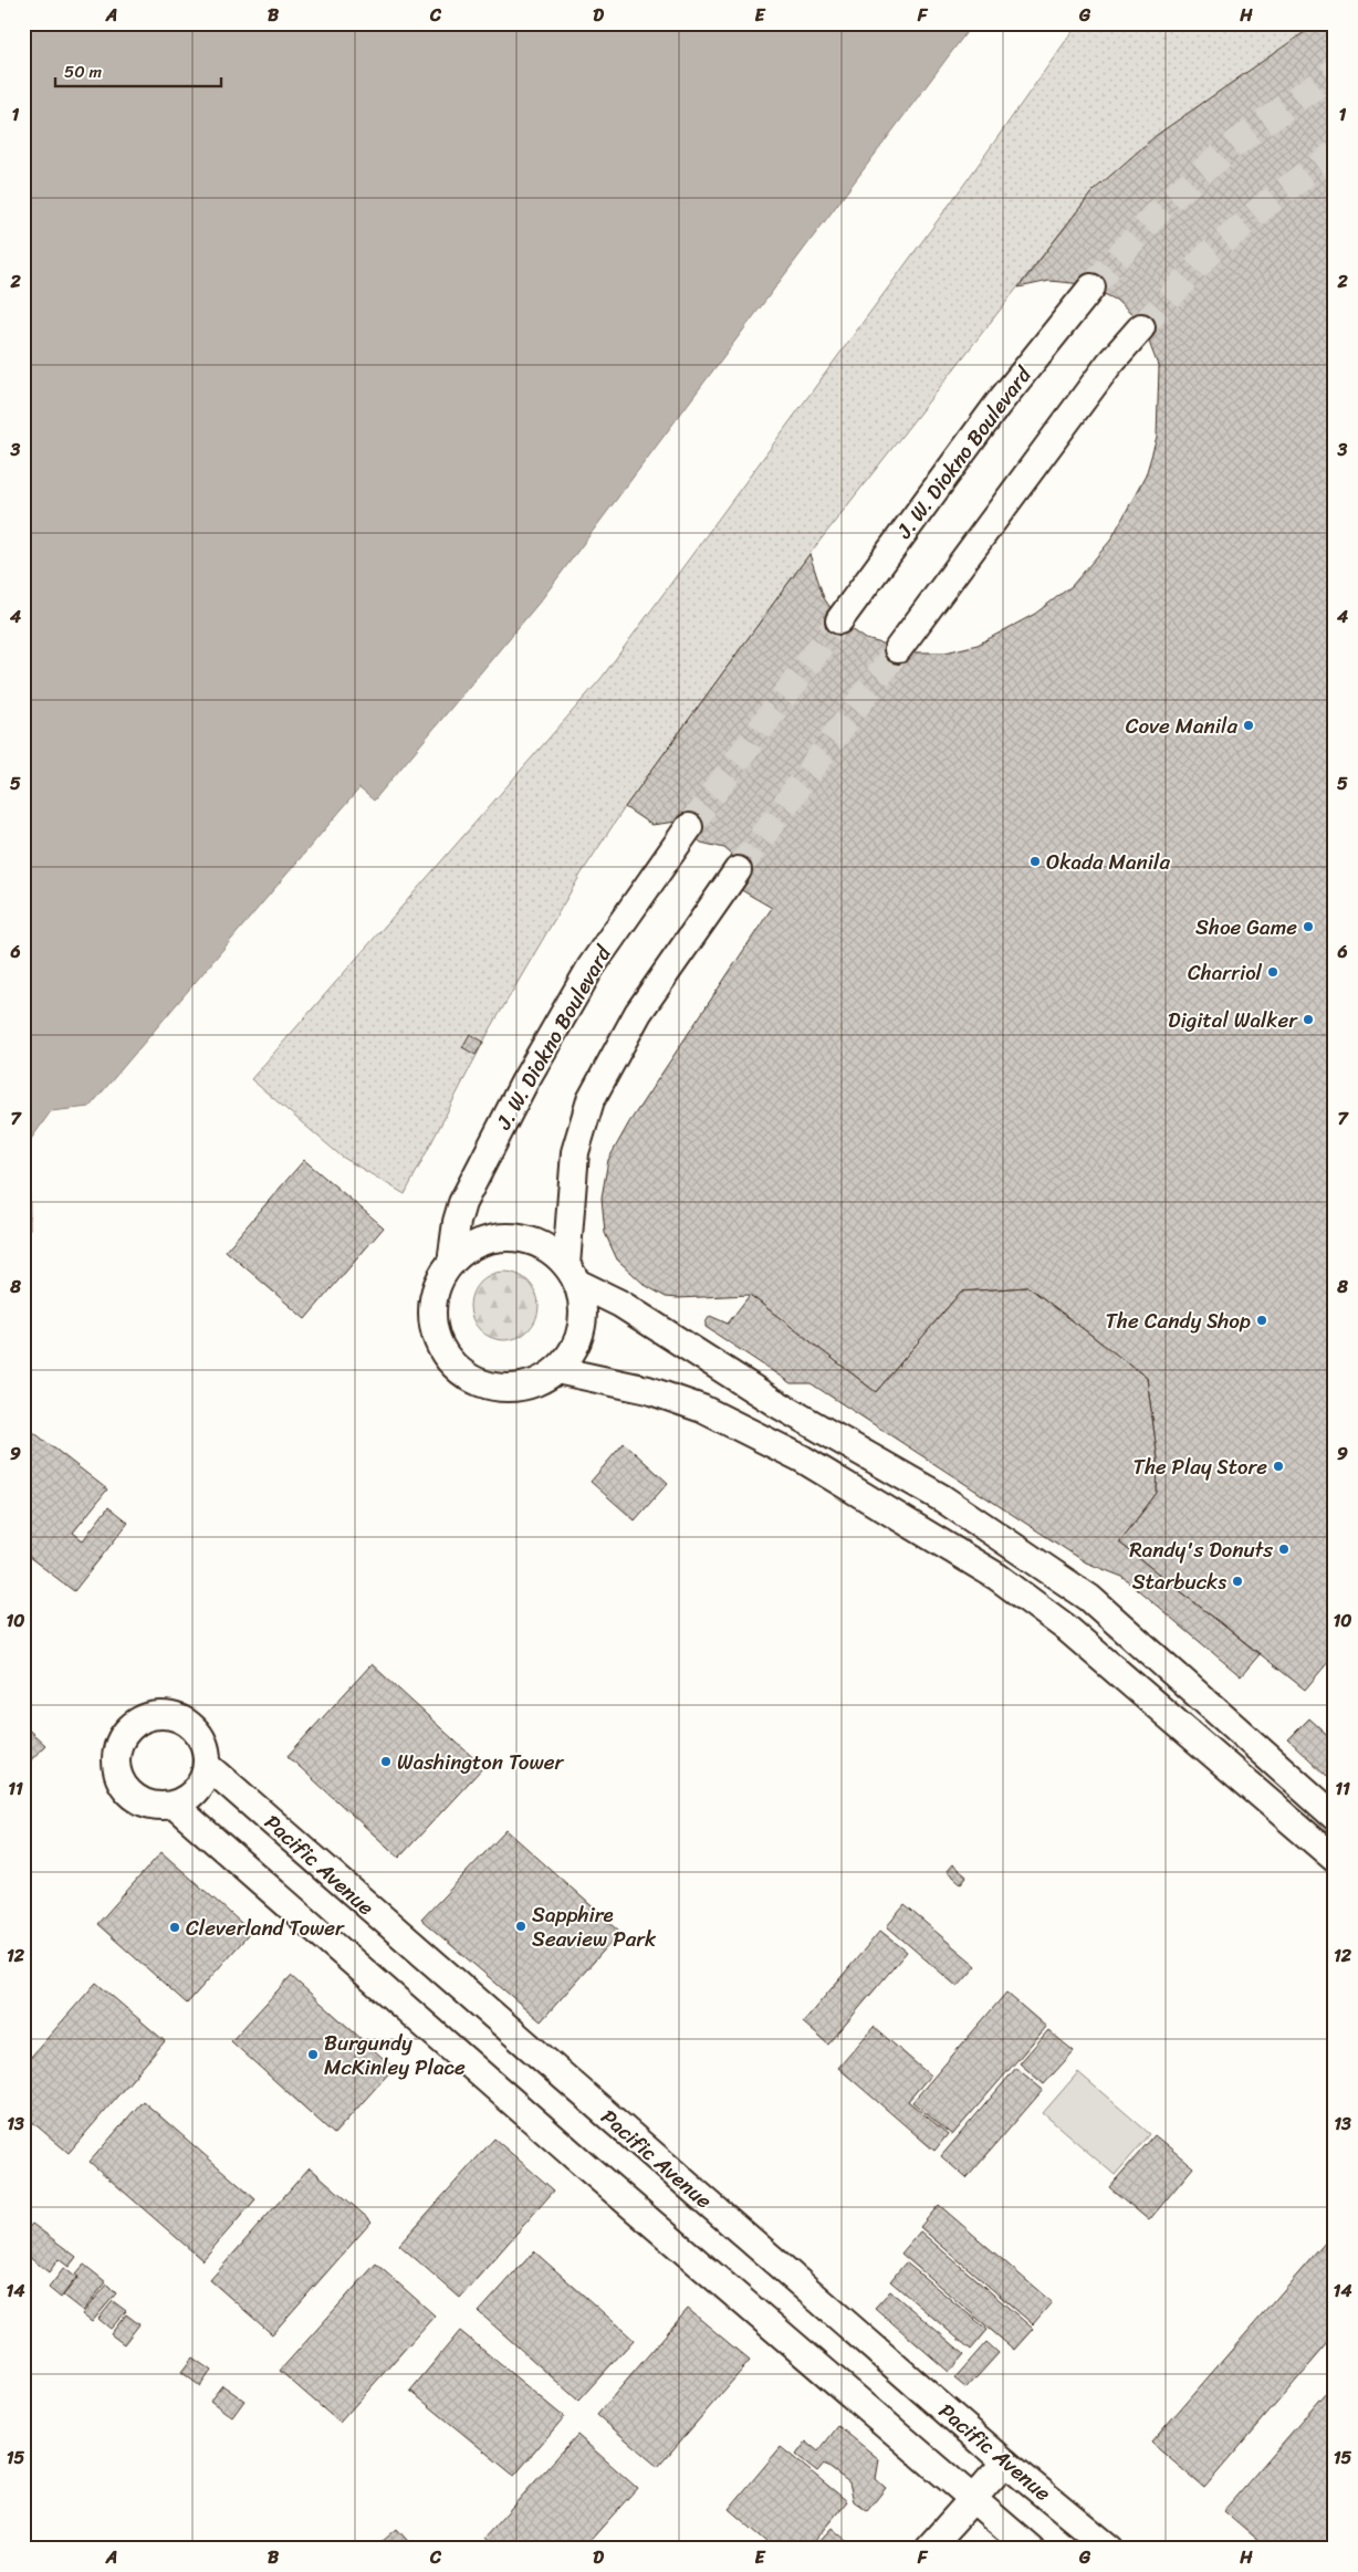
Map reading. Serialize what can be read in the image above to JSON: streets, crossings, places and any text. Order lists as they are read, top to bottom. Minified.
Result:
{"streets":{"street":["J. W. Diokno Boulevard","Pacific Avenue"]},"places":["Cove Manila","Okada Manila","Shoe Game","Charriol","Digital Walker","The Candy Shop","The Play Store","Randy's Donuts","Starbucks","Washington Tower","Sapphire Seaview Park","Cleverland Tower","Burgundy McKinley Place"],"scale_bar":"50 m","grid":{"columns":["A","B","C","D","E","F","G","H"],"rows":["1","2","3","4","5","6","7","8","9","10","11","12","13","14","15"]}}
